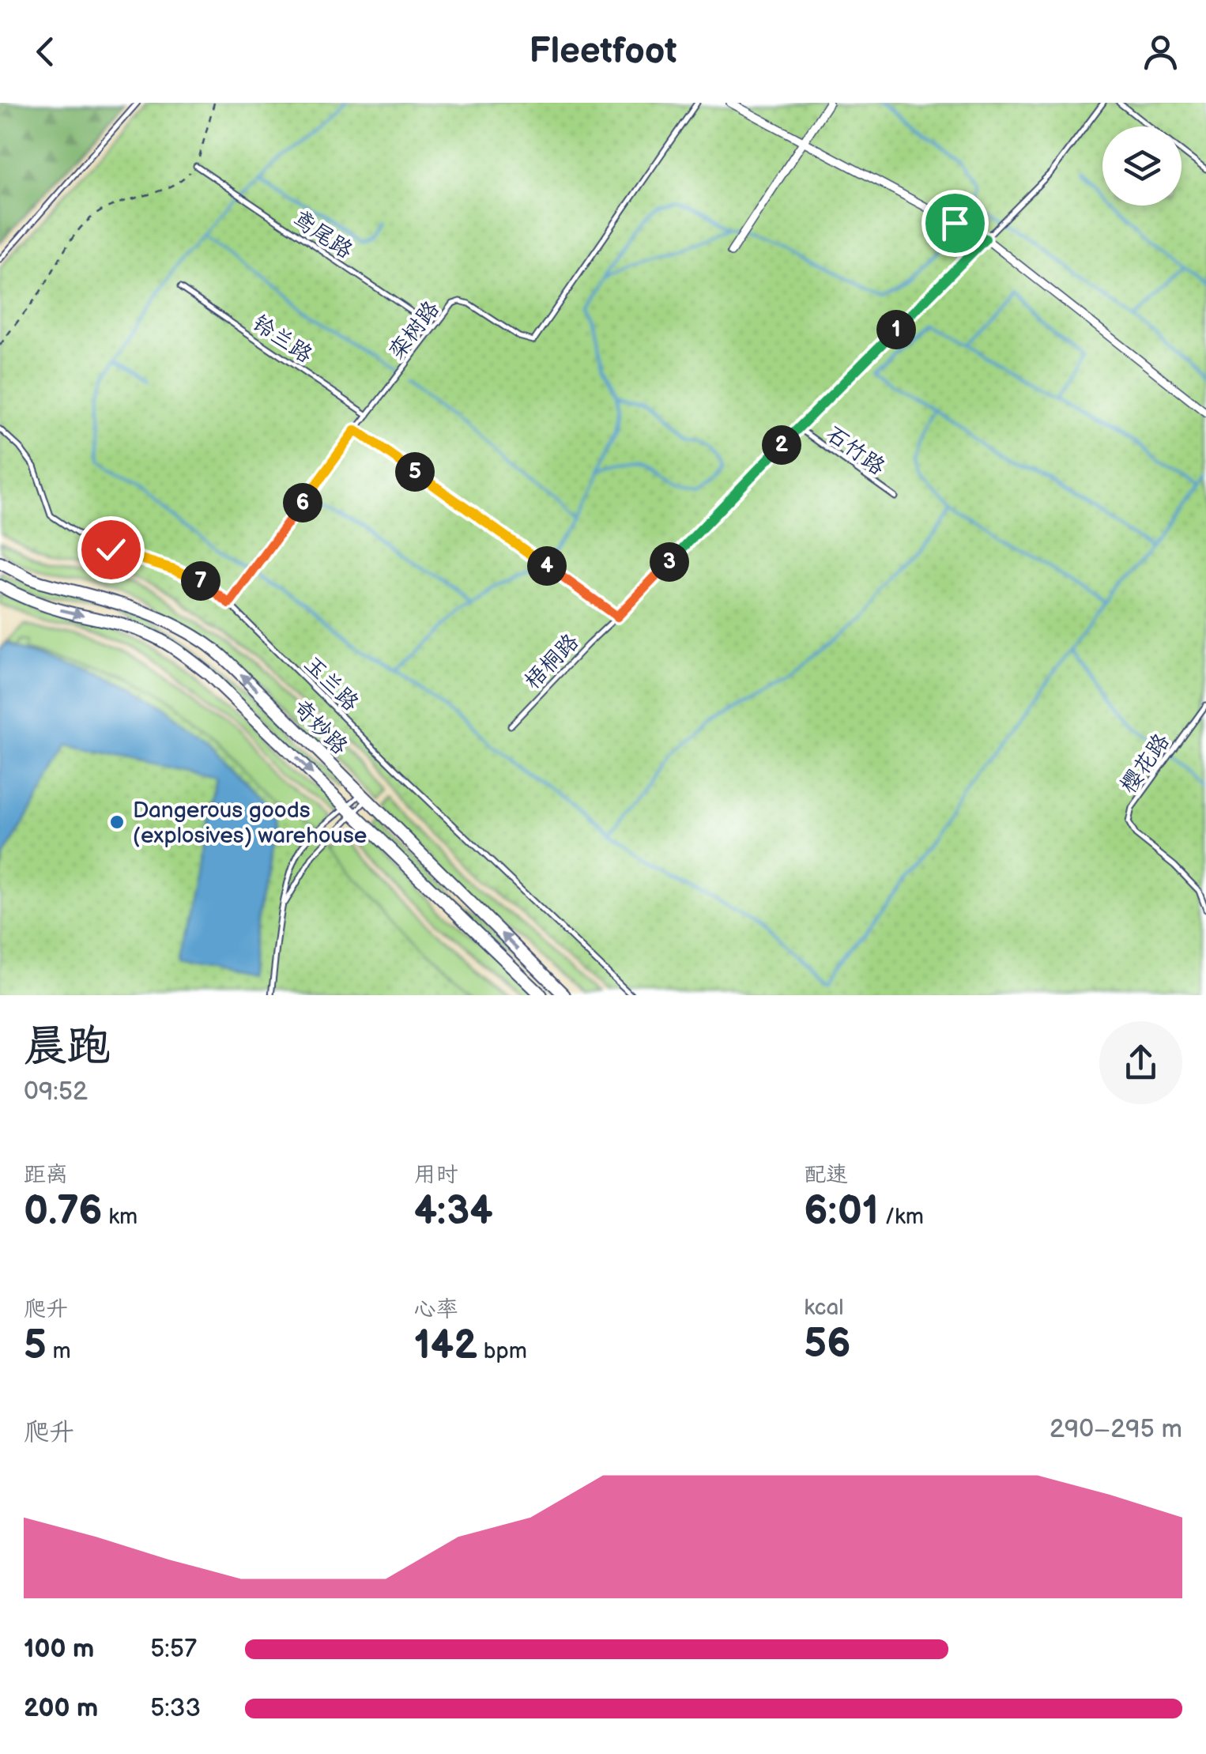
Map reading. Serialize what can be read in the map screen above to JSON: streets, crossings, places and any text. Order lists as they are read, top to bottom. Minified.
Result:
{"streets":{"street":["奇妙路"],"lane":["鸢尾路","栾树路","铃兰路","石竹路","梧桐路","玉兰路","樱花路"]},"crossings":[["鸢尾路","栾树路"],["栾树路","铃兰路"],["栾树路","玉兰路"],["石竹路","梧桐路"]],"places":["Dangerous goods (explosives) warehouse"],"page":{"header":"Fleetfoot","pins":["1","2","5","6","3","4","7"],"heading":["晨跑","09:52"],"stats":[["距离","0.76 km"],["用时","4:34"],["配速","6:01 /km"],["爬升","5 m"],["心率","142 bpm"],["kcal","56"]],"chart":["爬升","290–295 m"],"list":[{"name":"100 m","note":"5:57"},{"name":"200 m","note":"5:33"}]}}
